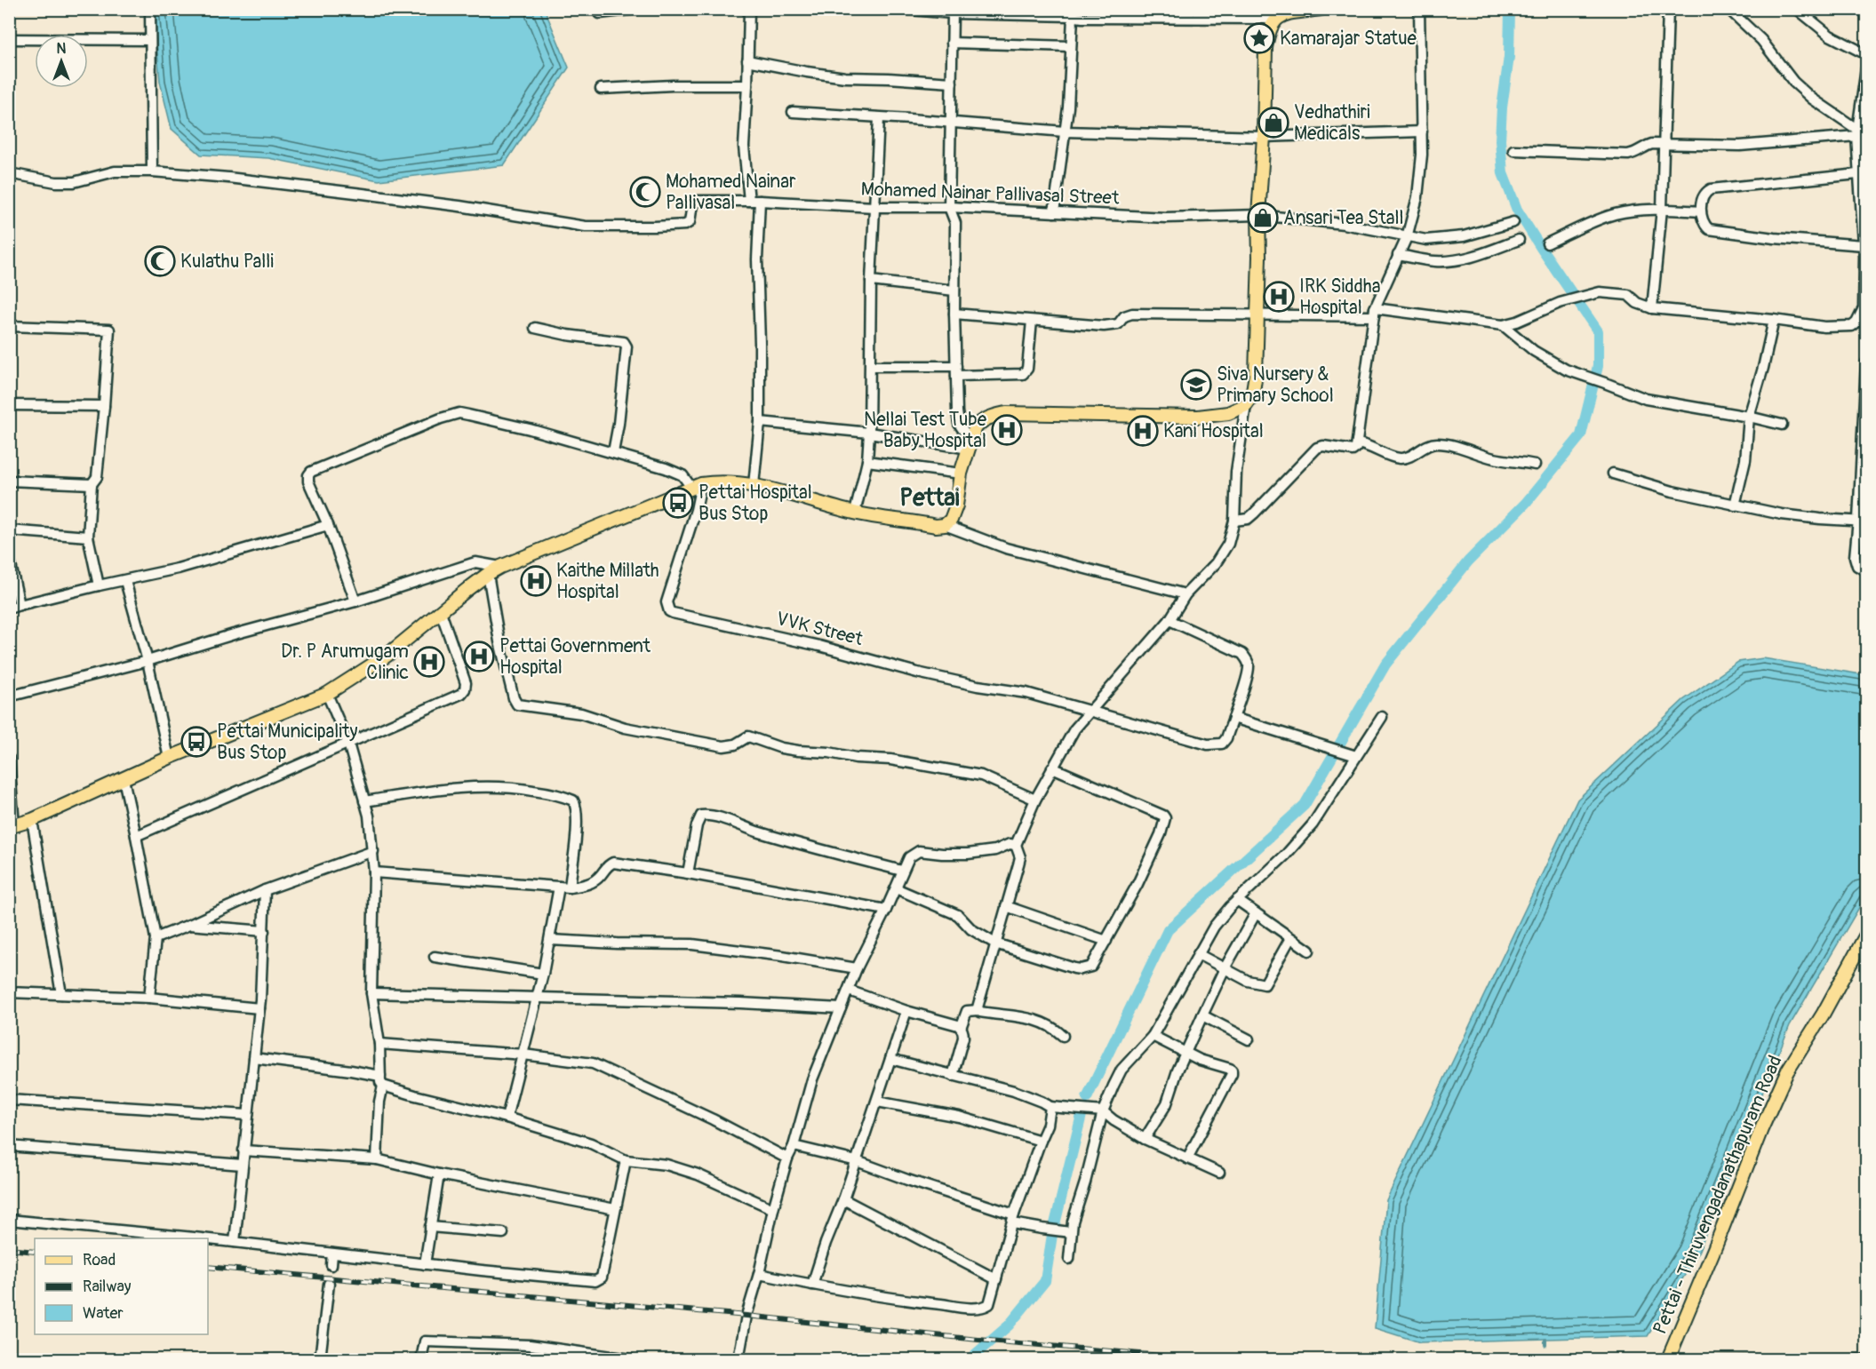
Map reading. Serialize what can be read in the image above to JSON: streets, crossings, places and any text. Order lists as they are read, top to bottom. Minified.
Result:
{"streets":{"main road":["Pettai - Thiruvengadanathapuram Road"],"street":["Mohamed Nainar Pallivasal Street","VVK Street"]},"districts":["Pettai"],"places":{"place":["Kamarajar Statue"],"shop":["Vedhathiri Medicals","Ansari Tea Stall"],"mosque":["Mohamed Nainar Pallivasal","Kulathu Palli"],"hospital":["IRK Siddha Hospital","Nellai Test Tube Baby Hospital","Kani Hospital","Kaithe Millath Hospital","Pettai Government Hospital","Dr. P Arumugam Clinic"],"school or university":["Siva Nursery & Primary School"],"bus stop":["Pettai Hospital Bus Stop","Pettai Municipality Bus Stop"]},"legend":["Road","Railway","Water"],"north":"top"}
